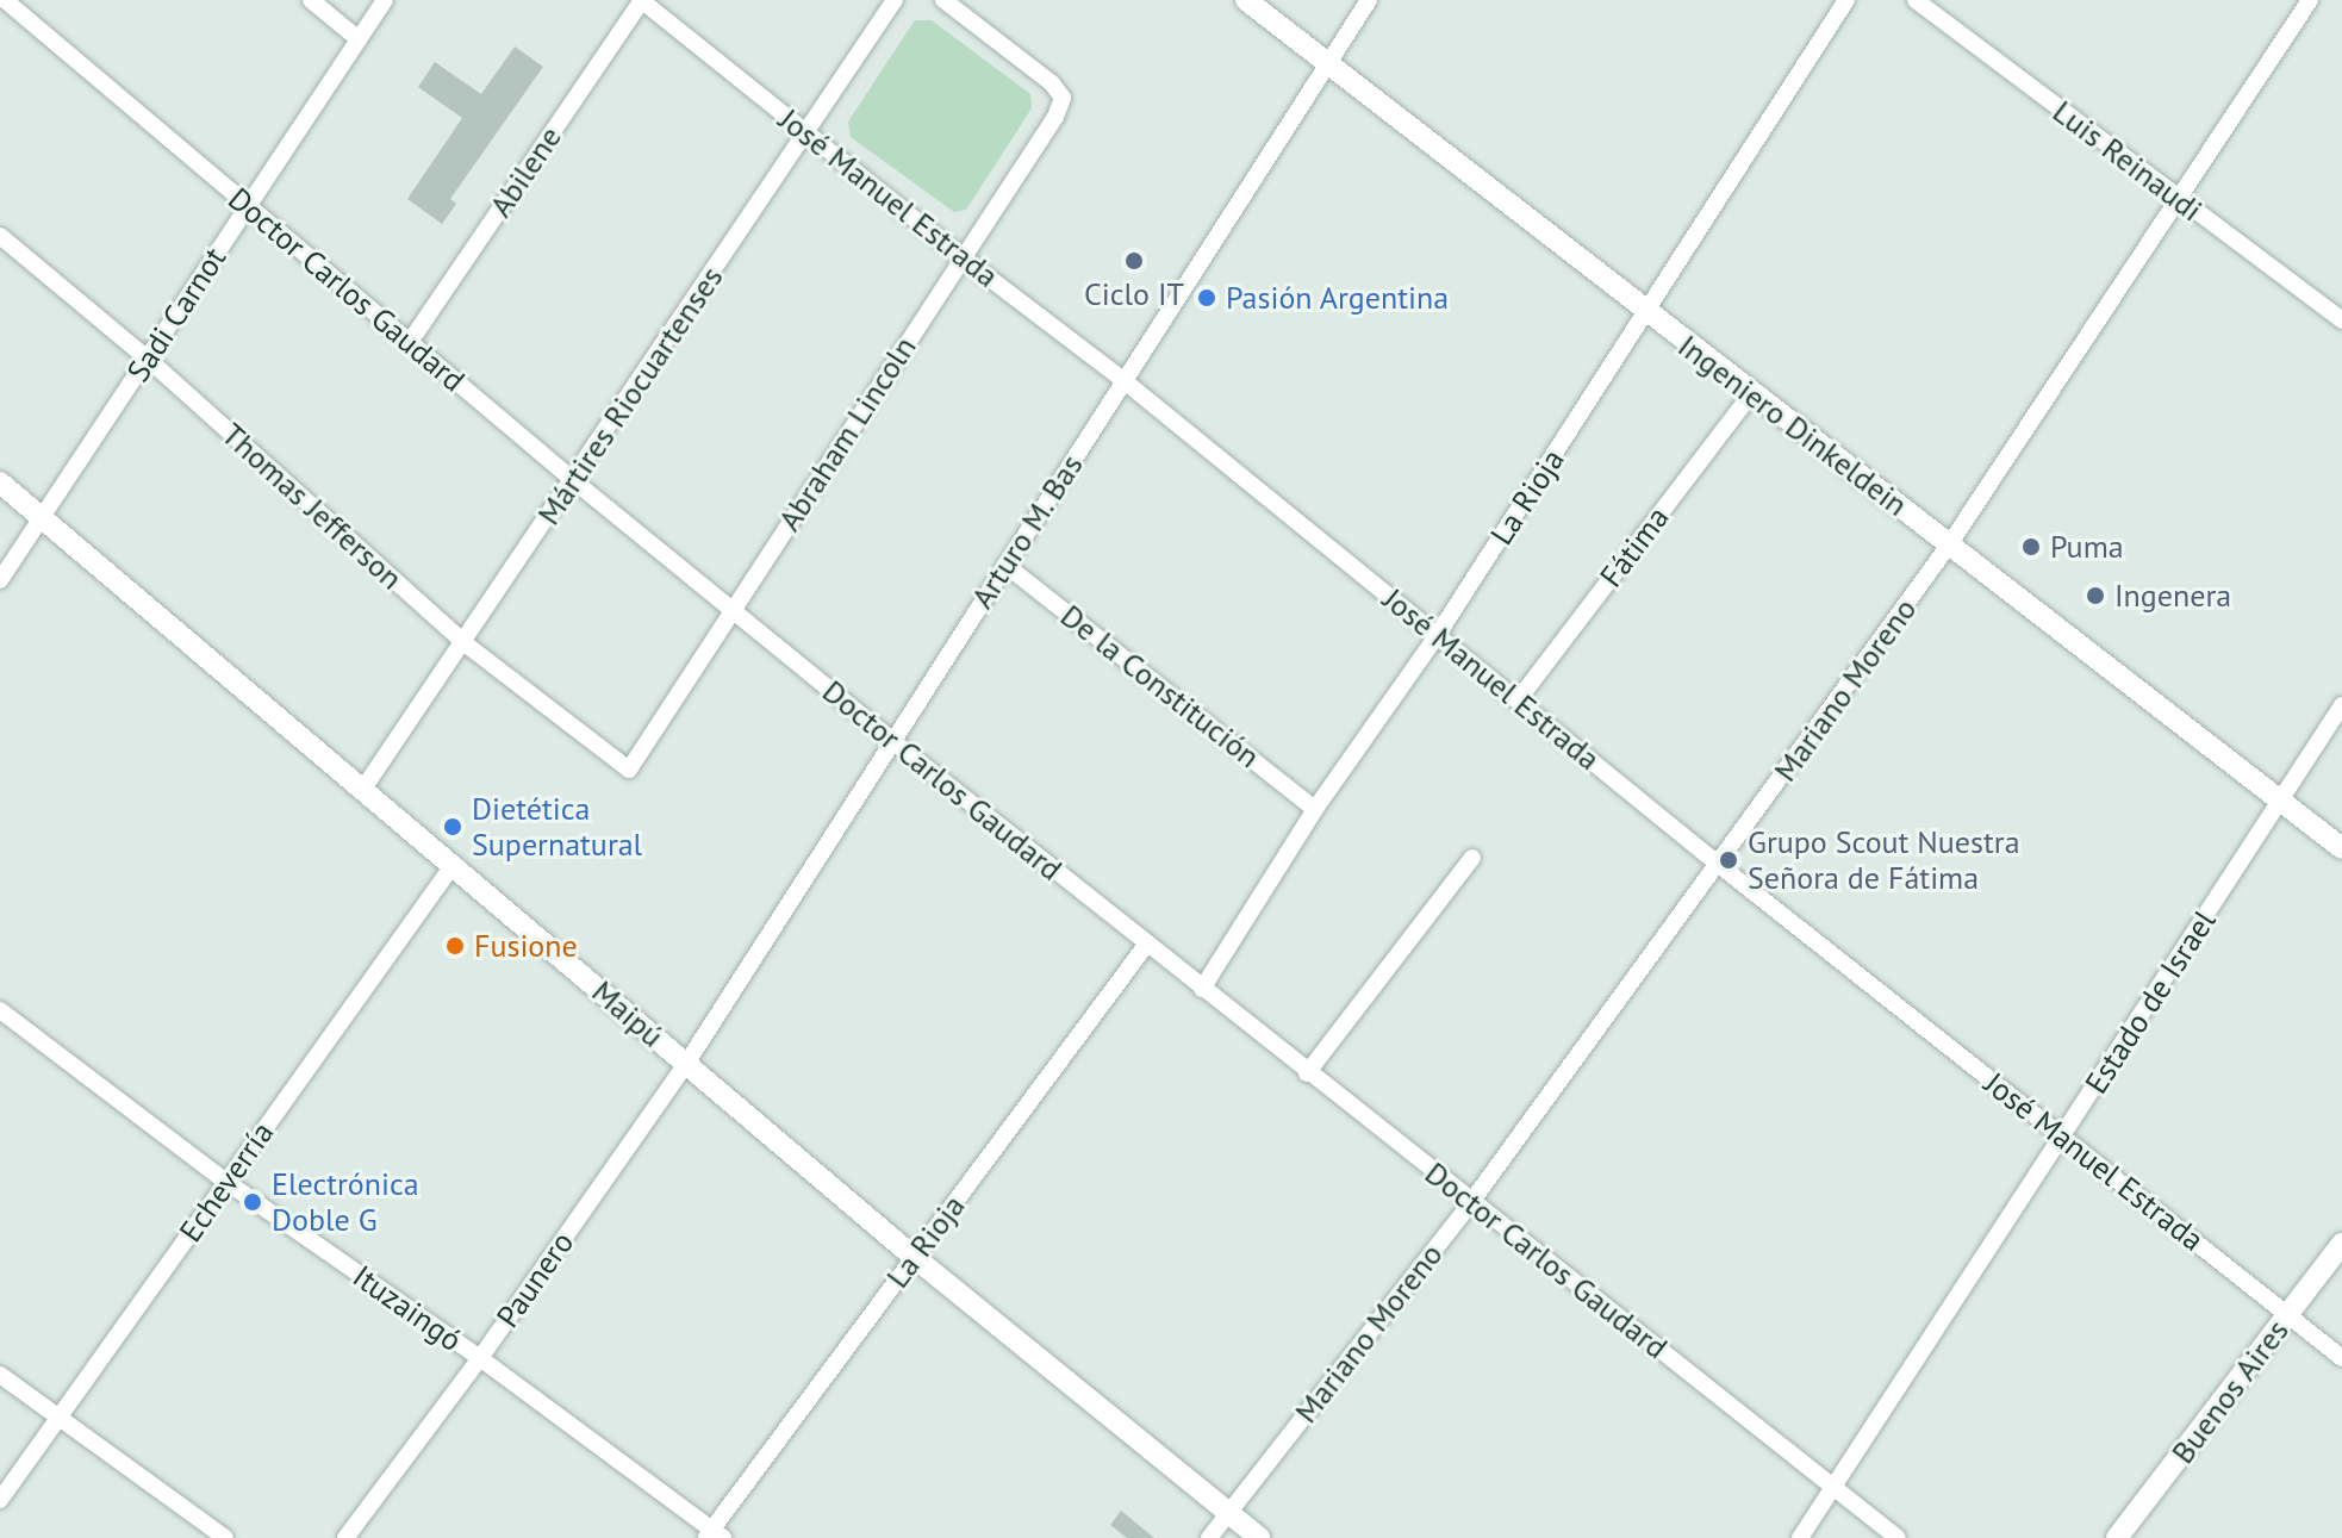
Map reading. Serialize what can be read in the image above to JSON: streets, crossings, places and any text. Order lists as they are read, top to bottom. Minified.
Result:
{"streets":{"main road":["Ingeniero Dinkeldein","Maipú","Buenos Aires"],"street":["Luis Reinaudi","Abilene","José Manuel Estrada","Doctor Carlos Gaudard","Sadi Carnot","Mártires Riocuartenses","Abraham Lincoln","La Rioja","Thomas Jefferson","Arturo M. Bas","Fátima","De la Constitución","Mariano Moreno","Estado de Israel","Echeverría","Paunero","Ituzaingó"]},"crossings":[["Luis Reinaudi","Mariano Moreno"],["Abilene","José Manuel Estrada"],["Abilene","Doctor Carlos Gaudard"],["José Manuel Estrada","Mártires Riocuartenses"],["José Manuel Estrada","Abraham Lincoln"],["José Manuel Estrada","La Rioja"],["José Manuel Estrada","Arturo M. Bas"],["José Manuel Estrada","Fátima"],["José Manuel Estrada","Mariano Moreno"],["José Manuel Estrada","Estado de Israel"],["José Manuel Estrada","Buenos Aires"],["Doctor Carlos Gaudard","Sadi Carnot"],["Doctor Carlos Gaudard","Mártires Riocuartenses"],["Doctor Carlos Gaudard","Abraham Lincoln"],["Doctor Carlos Gaudard","La Rioja"],["Doctor Carlos Gaudard","Arturo M. Bas"],["Doctor Carlos Gaudard","Mariano Moreno"],["Doctor Carlos Gaudard","Estado de Israel"],["Sadi Carnot","Thomas Jefferson"],["Sadi Carnot","Maipú"],["Mártires Riocuartenses","Thomas Jefferson"],["Mártires Riocuartenses","Maipú"],["Ingeniero Dinkeldein","La Rioja"],["Ingeniero Dinkeldein","Arturo M. Bas"],["Ingeniero Dinkeldein","Fátima"],["Ingeniero Dinkeldein","Mariano Moreno"],["Ingeniero Dinkeldein","Estado de Israel"],["Abraham Lincoln","Thomas Jefferson"],["La Rioja","De la Constitución"],["La Rioja","Maipú"],["La Rioja","Ituzaingó"],["Arturo M. Bas","De la Constitución"],["Arturo M. Bas","Maipú"],["Arturo M. Bas","Paunero"],["Mariano Moreno","Maipú"],["Maipú","Echeverría"],["Maipú","Paunero"],["Echeverría","Ituzaingó"],["Paunero","Ituzaingó"]],"places":["Ciclo IT","Pasión Argentina","Puma","Ingenera","Dietética Supernatural","Grupo Scout Nuestra Señora de Fátima","Fusione","Electrónica Doble G"]}
